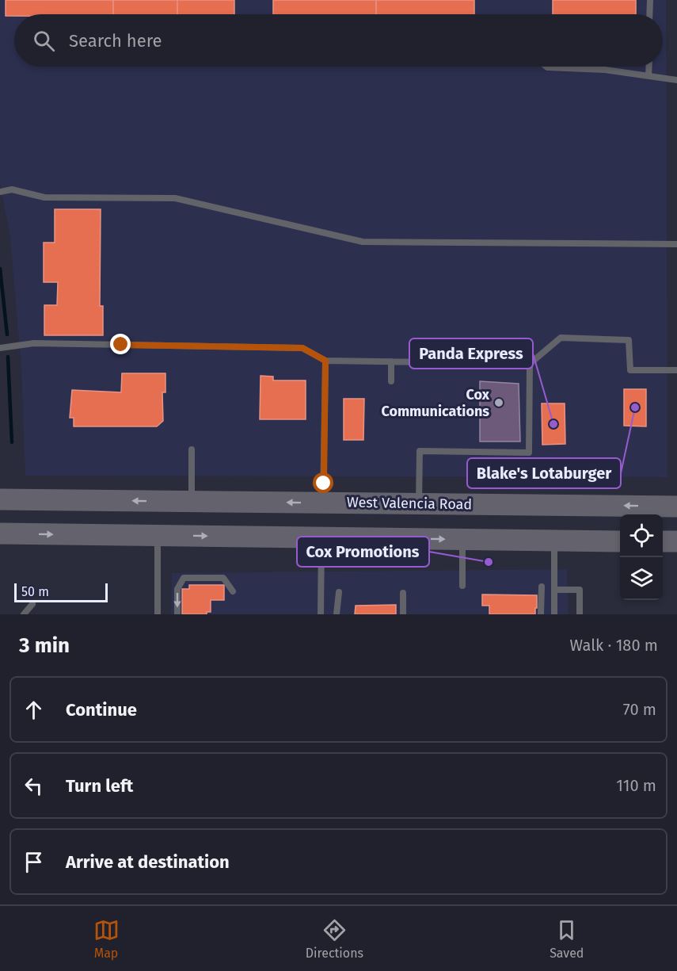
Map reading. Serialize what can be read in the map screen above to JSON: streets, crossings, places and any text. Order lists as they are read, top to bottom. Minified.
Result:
{"streets":{"main road":["West Valencia Road"]},"places":["Cox Communications","Blake's Lotaburger","Panda Express","Cox Promotions"],"scale_bar":"50 m","page":{"search":"Search here","scale":"50 m","heading":["3 min","Walk · 180 m"],"list":[["Continue","70 m"],["Turn left","110 m"],"Arrive at destination"],"nav":["Map","Directions","Saved"]}}
